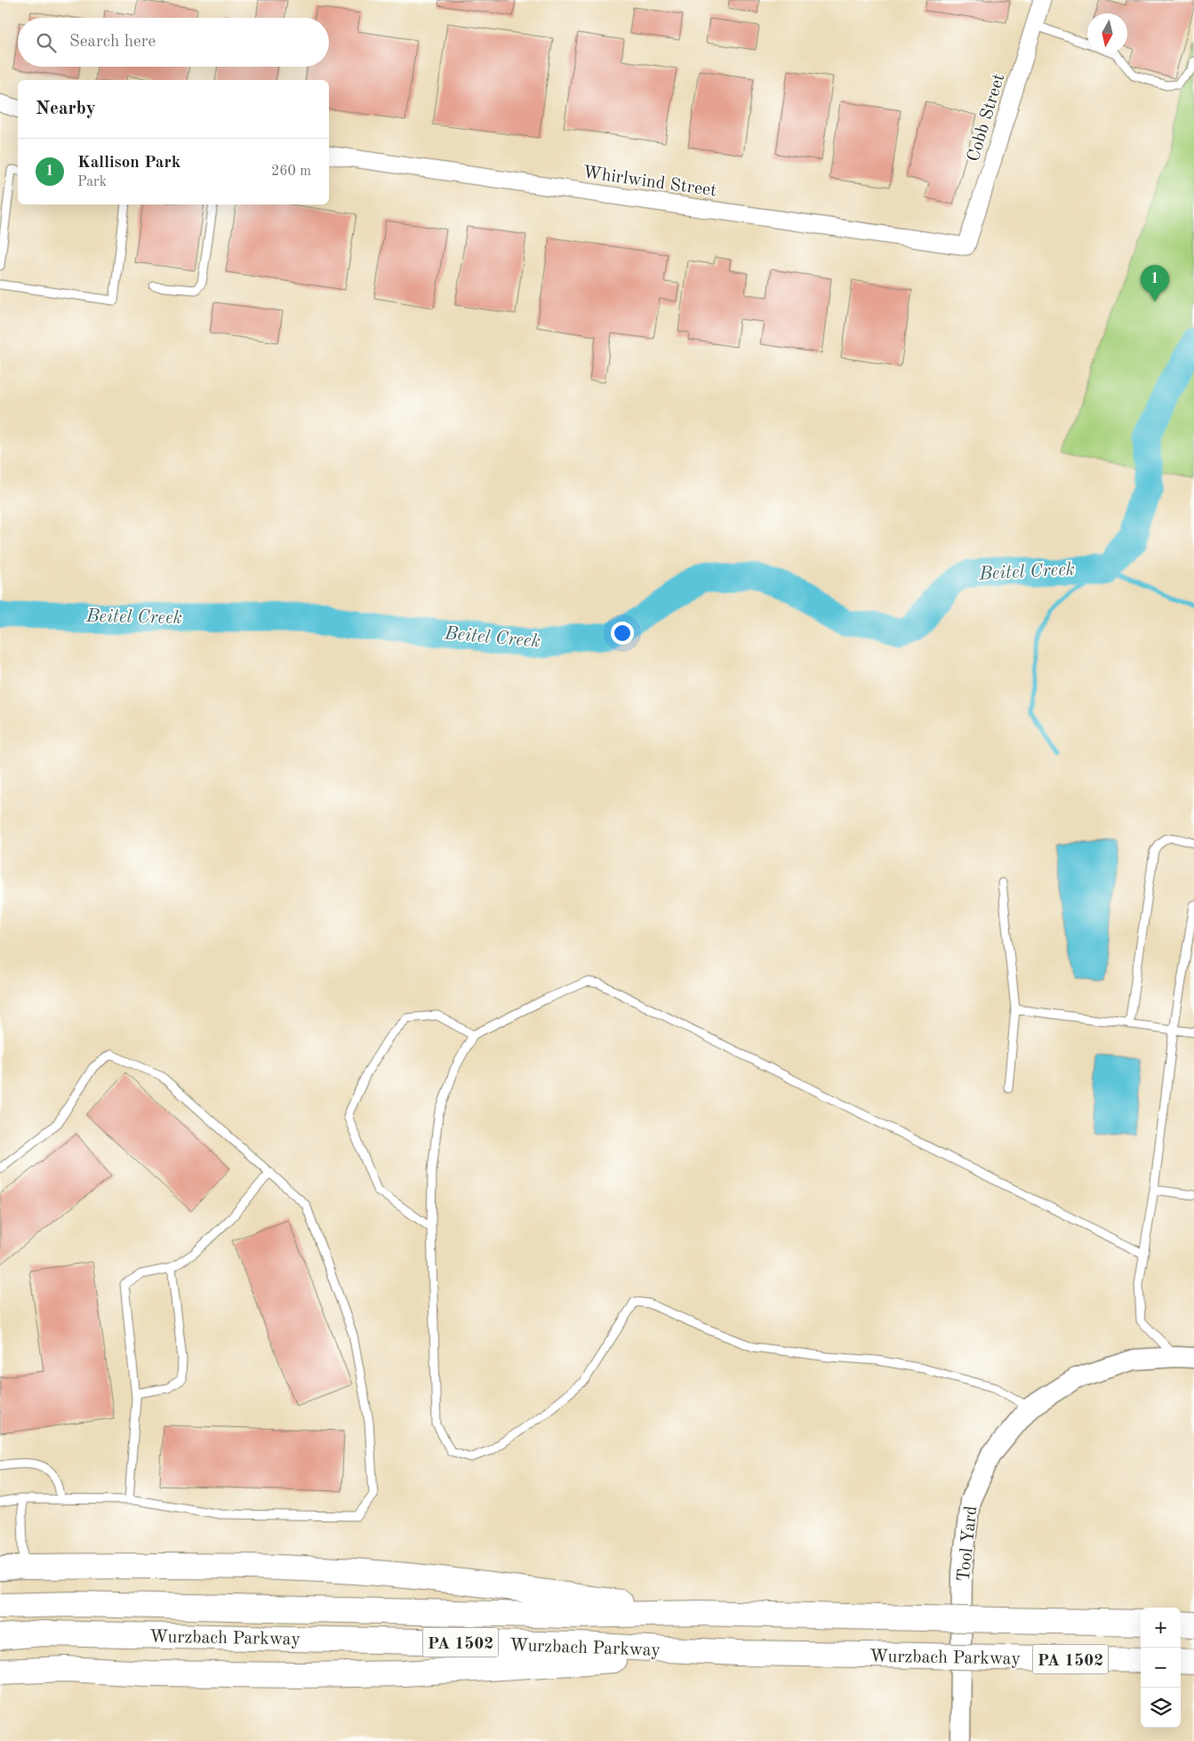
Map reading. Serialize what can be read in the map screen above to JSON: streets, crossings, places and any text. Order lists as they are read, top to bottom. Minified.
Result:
{"streets":{"highway":["Wurzbach Parkway","PA 1502"],"street":["Cobb Street","Whirlwind Street","Tool Yard"]},"crossings":[["Cobb Street","Whirlwind Street"]],"water":["Beitel Creek"],"north":"bottom","page":{"search":"Search here","heading":"Nearby","list":[{"mark":"1","name":"Kallison Park","note":"Park","value":"260 m"}],"pins":"1","map_buttons":["+","−"]}}
